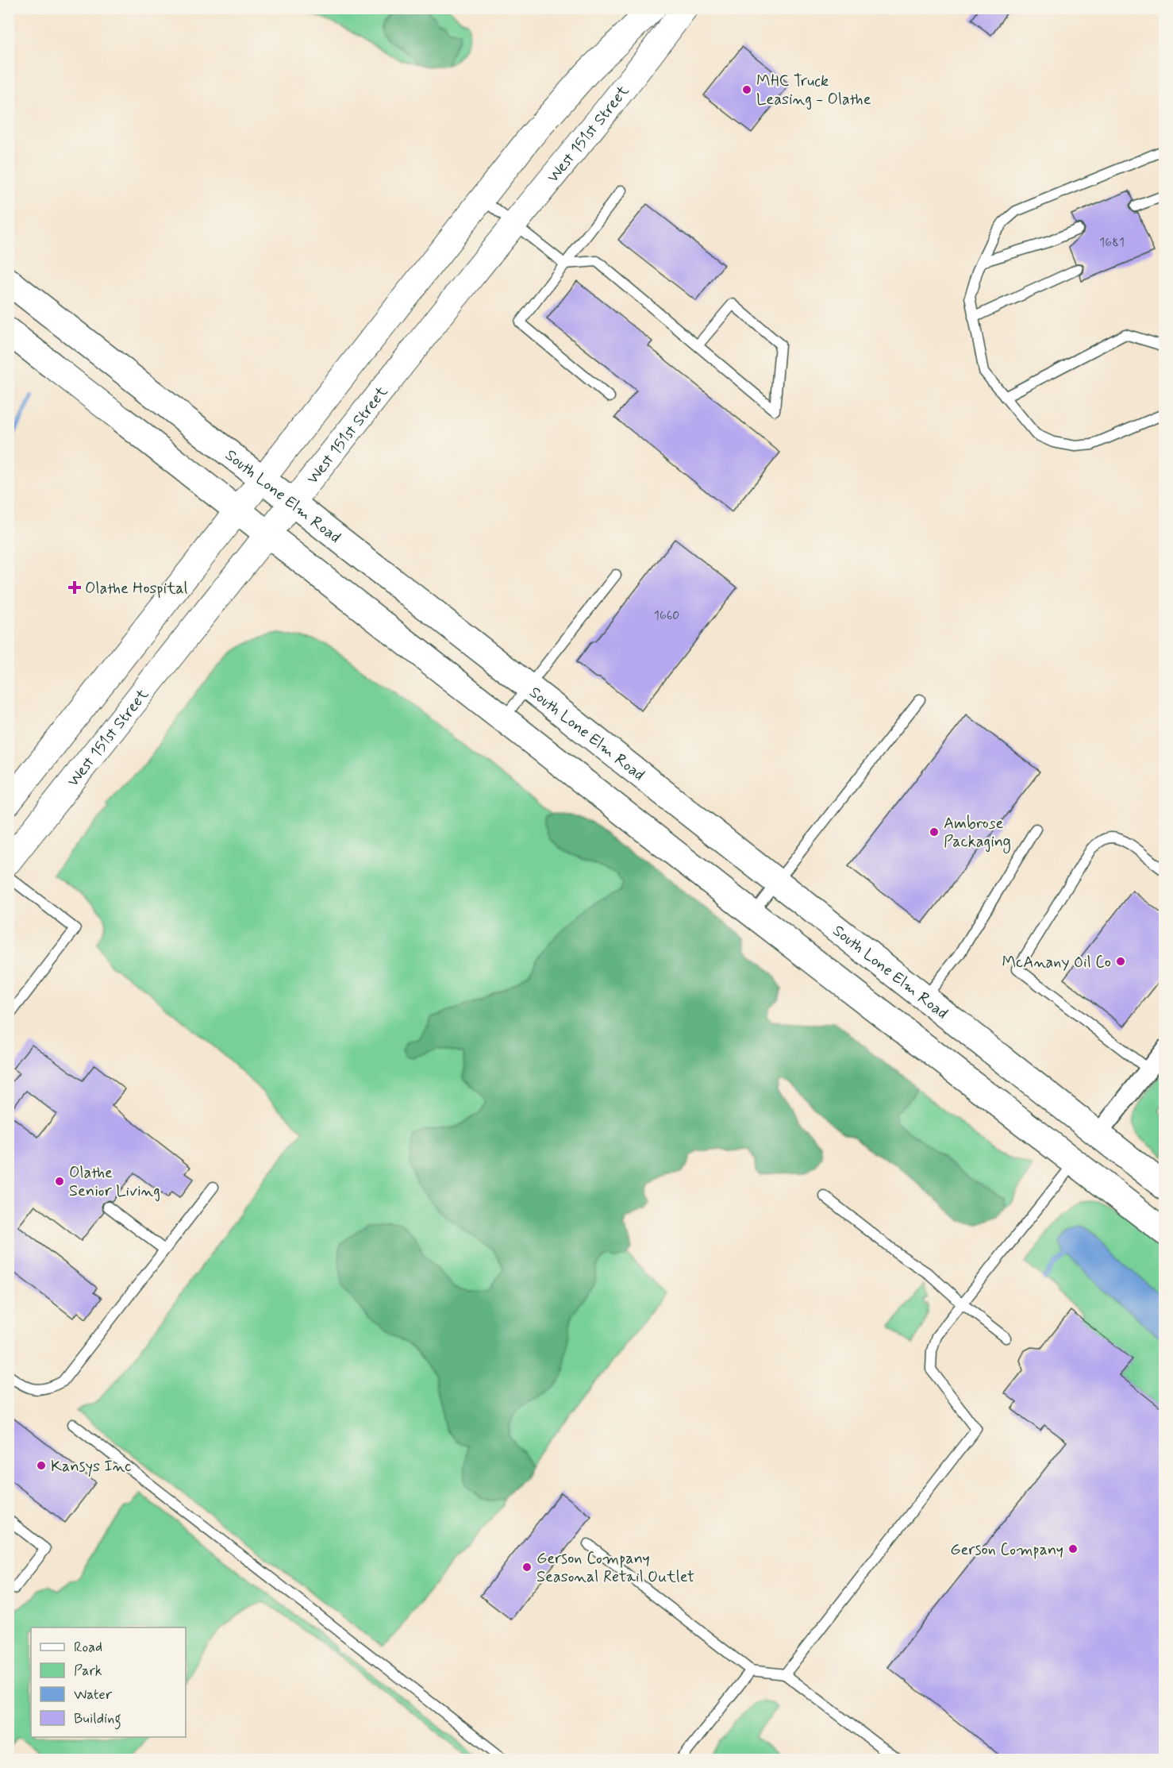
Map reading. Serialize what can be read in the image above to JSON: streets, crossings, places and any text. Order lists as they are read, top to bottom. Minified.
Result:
{"streets":{"main road":["South Lone Elm Road"],"street":["West 151st Street"]},"crossings":[["West 151st Street","South Lone Elm Road"]],"places":{"other":["MHC Truck Leasing - Olathe","Ambrose Packaging","McAnany Oil Co","Olathe Senior Living","Kansys Inc","Gerson Company","Gerson Company Seasonal Retail Outlet"],"health":["Olathe Hospital"]},"house_numbers":["1681","1660"],"legend":["Road","Park","Water","Building"]}
